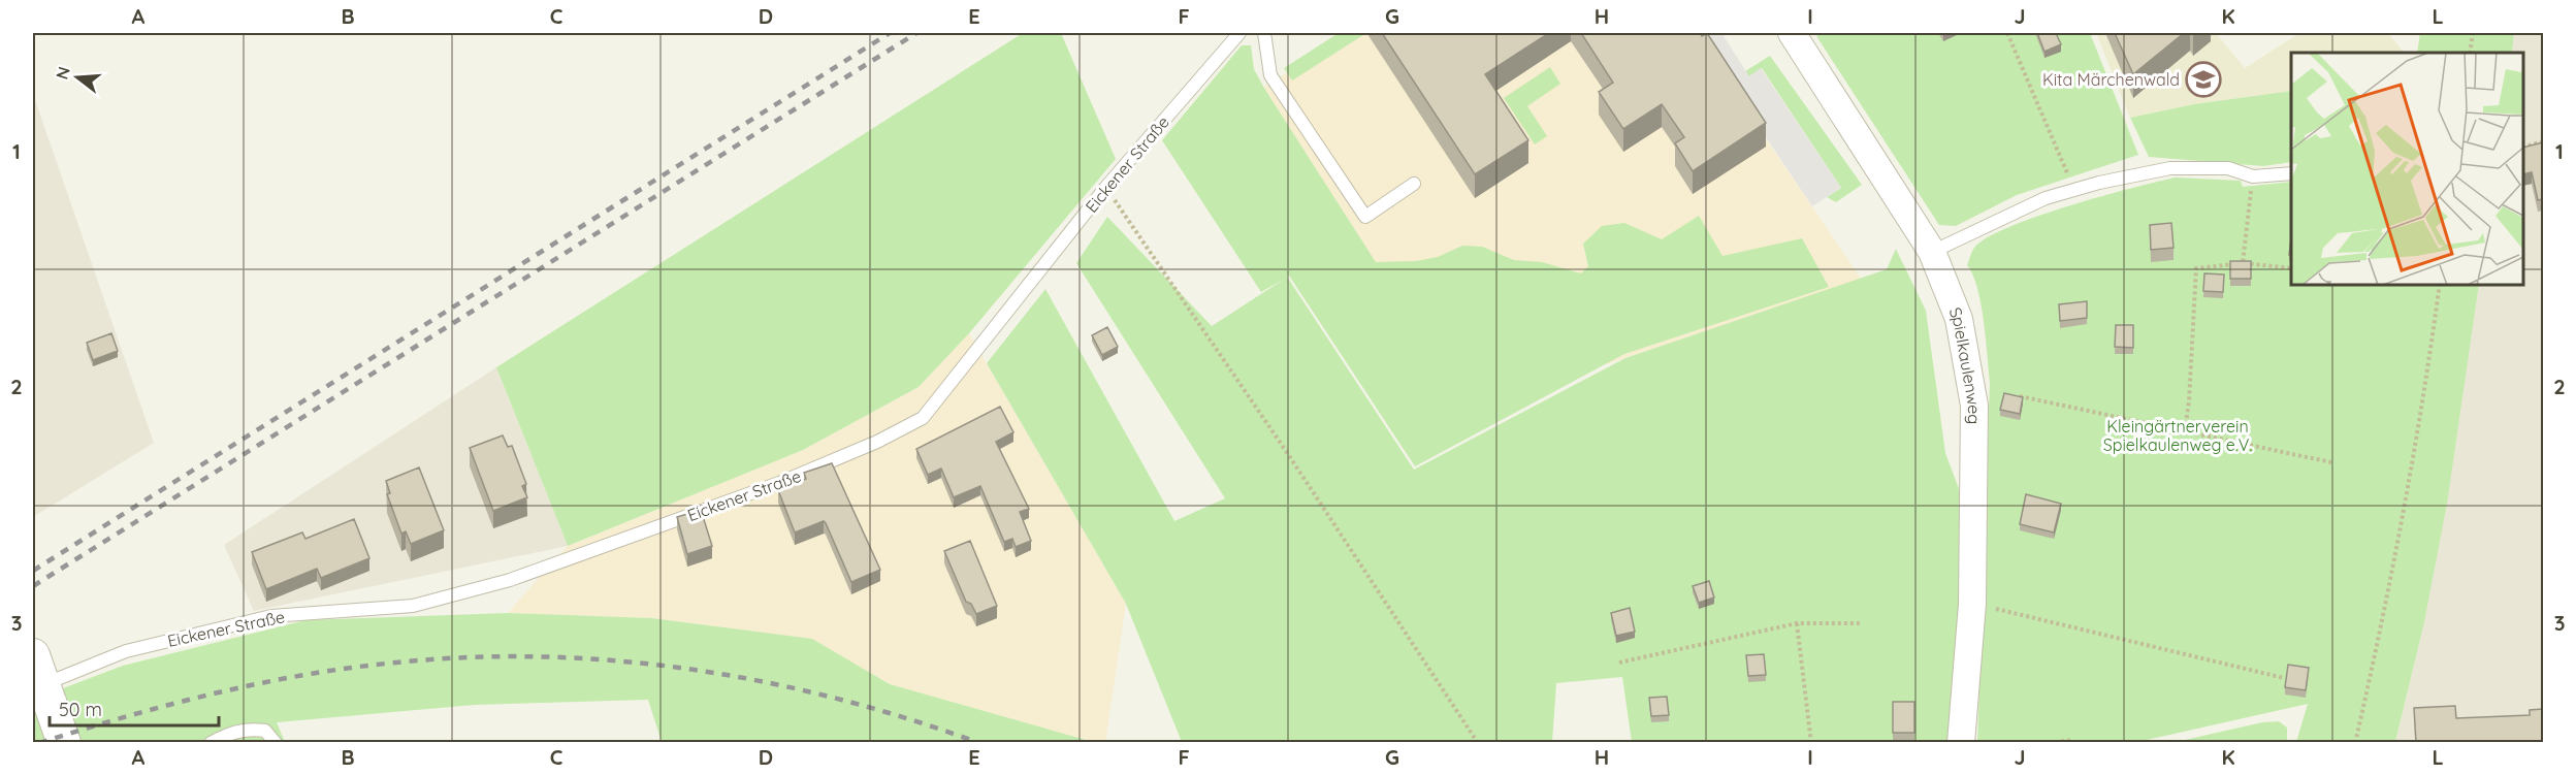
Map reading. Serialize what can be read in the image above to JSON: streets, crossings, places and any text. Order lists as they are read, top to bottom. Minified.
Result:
{"streets":{"street":["Spielkaulenweg"],"lane":["Eickener Straße"]},"parks":["Kleingärtnerverein Spielkaulenweg e.V."],"places":{"school or university":["Kita Märchenwald"]},"scale_bar":"50 m","north":"left","grid":{"columns":["A","B","C","D","E","F","G","H","I","J","K","L"],"rows":["1","2","3"]}}
